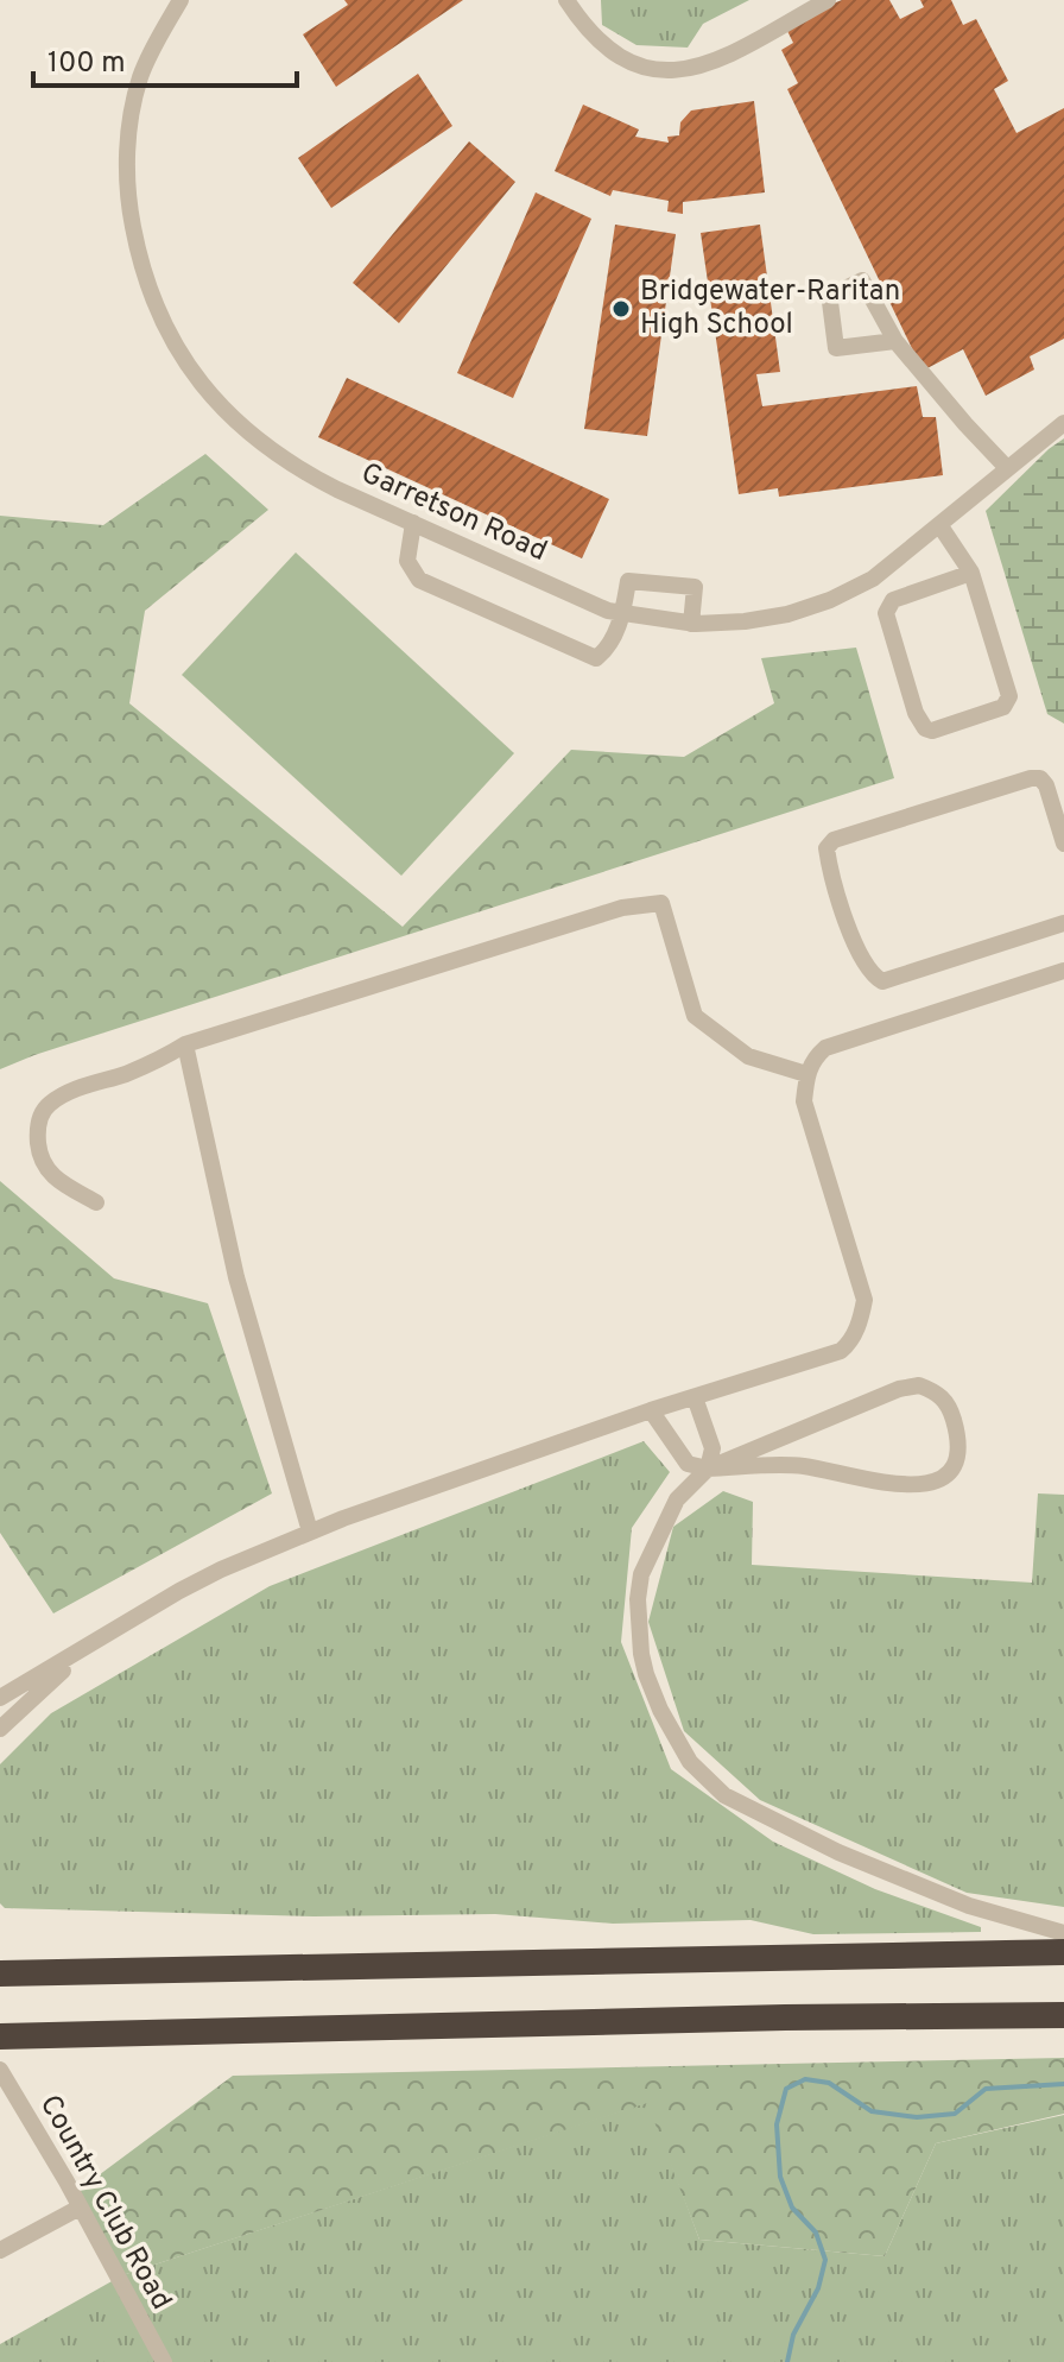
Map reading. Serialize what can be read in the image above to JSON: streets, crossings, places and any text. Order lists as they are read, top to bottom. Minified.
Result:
{"streets":{"street":["Garretson Road","Country Club Road"]},"places":["Bridgewater-Raritan High School"],"scale_bar":"100 m"}
